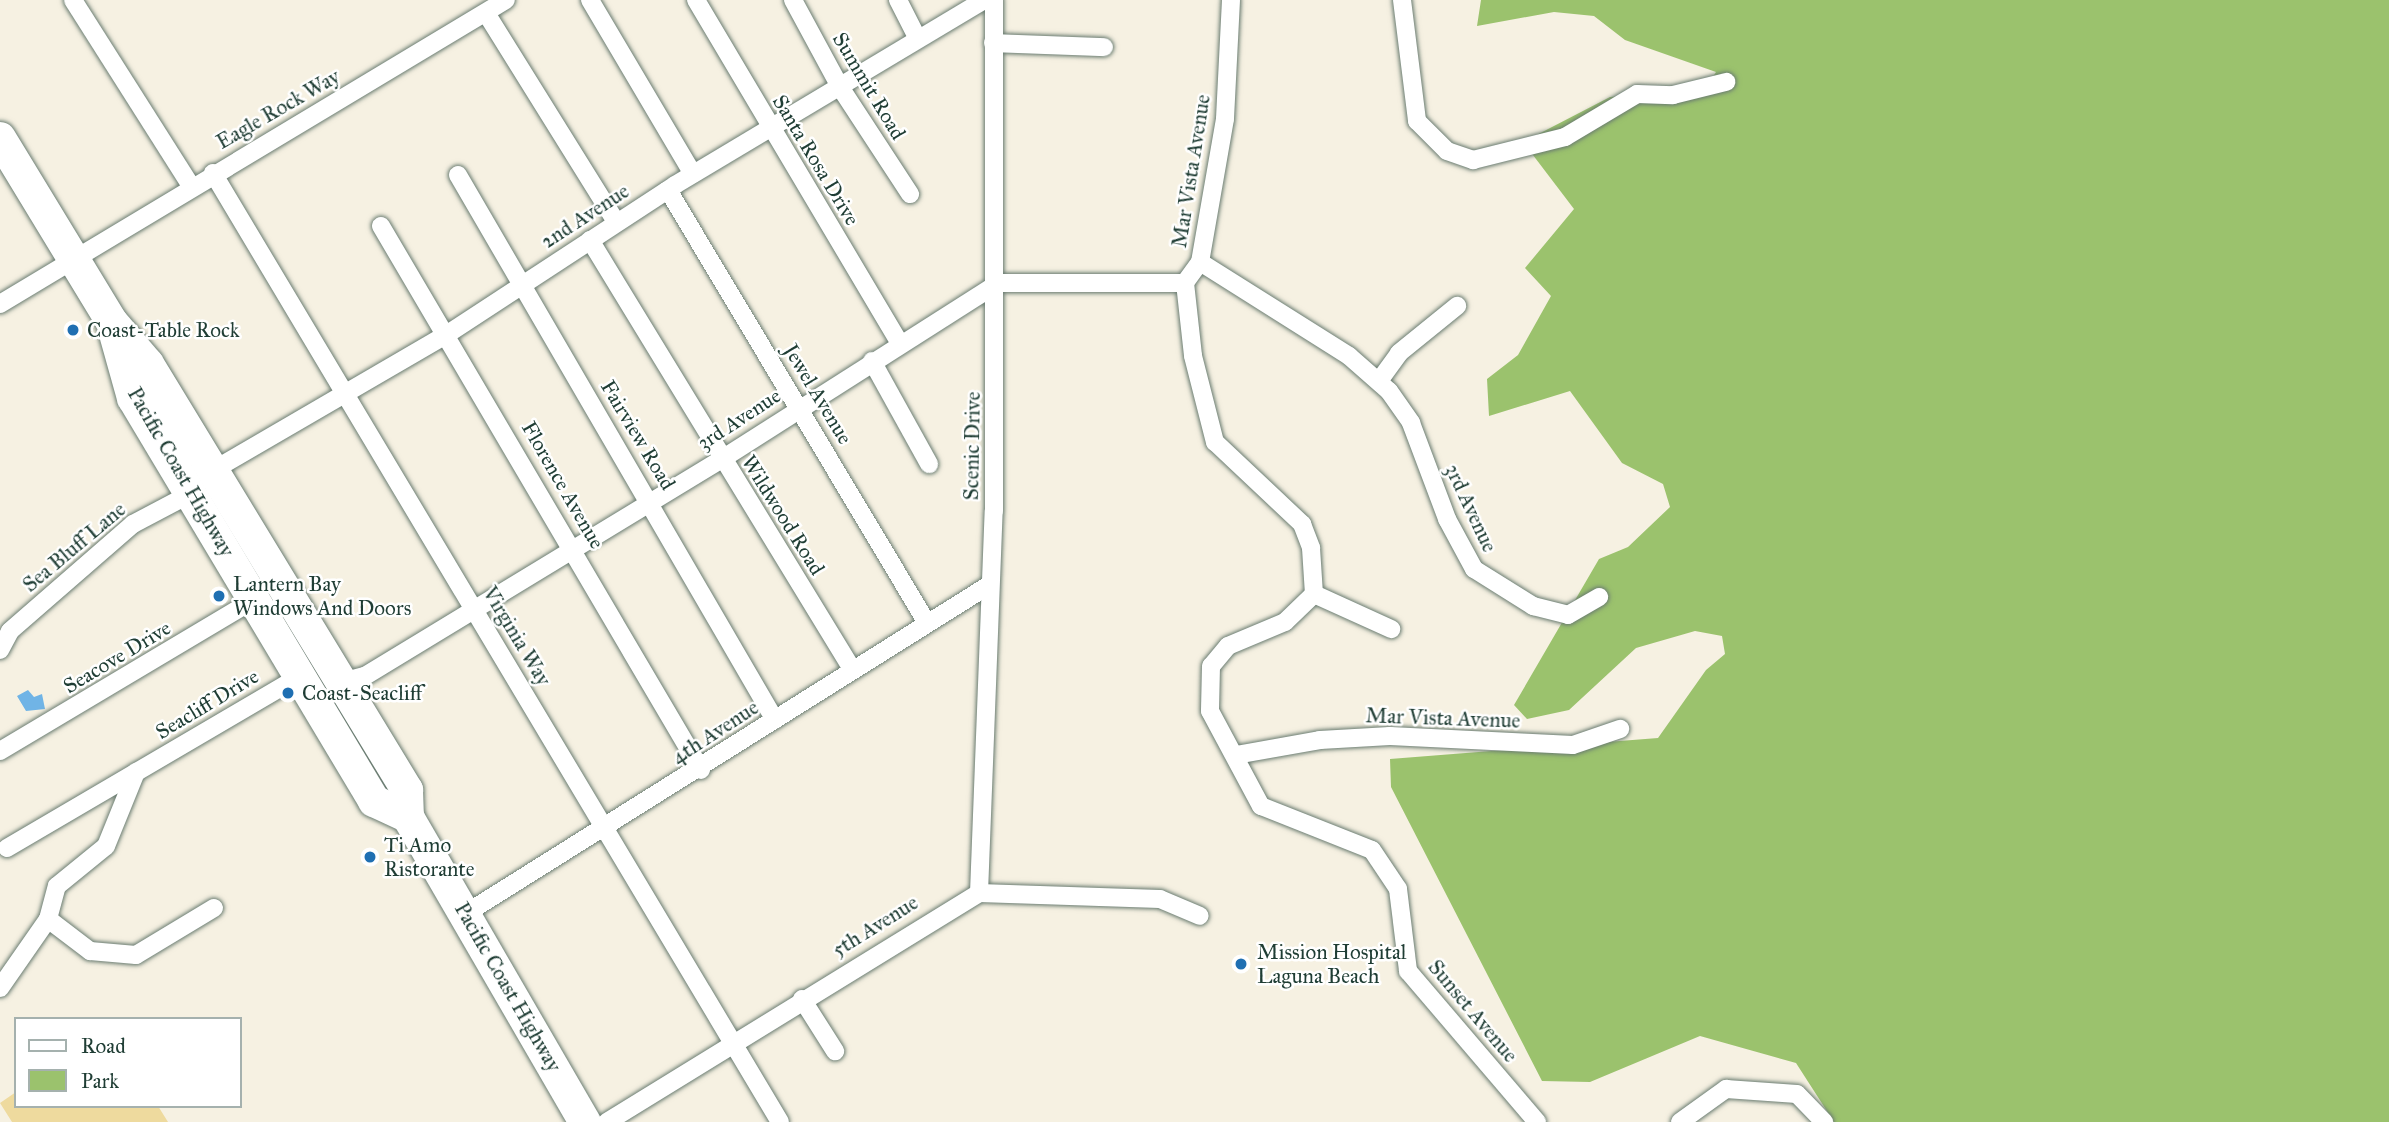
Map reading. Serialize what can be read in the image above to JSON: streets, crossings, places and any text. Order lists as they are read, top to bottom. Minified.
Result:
{"streets":{"highway":["Pacific Coast Highway"],"street":["Summit Road","Eagle Rock Way","Santa Rosa Drive","Mar Vista Avenue","2nd Avenue","Jewel Avenue","3rd Avenue","Fairview Road","Scenic Drive","Florence Avenue","Wildwood Road","Sea Bluff Lane","Virginia Way","Seacove Drive","Seacliff Drive","4th Avenue","5th Avenue","Sunset Avenue"]},"crossings":[["Summit Road","2nd Avenue"],["Eagle Rock Way","Pacific Coast Highway"],["Eagle Rock Way","Virginia Way"],["Santa Rosa Drive","2nd Avenue"],["Santa Rosa Drive","3rd Avenue"],["Mar Vista Avenue","3rd Avenue"],["Mar Vista Avenue","Sunset Avenue"],["2nd Avenue","Jewel Avenue"],["2nd Avenue","Fairview Road"],["2nd Avenue","Pacific Coast Highway"],["2nd Avenue","Florence Avenue"],["2nd Avenue","Wildwood Road"],["2nd Avenue","Virginia Way"],["Jewel Avenue","3rd Avenue"],["Jewel Avenue","4th Avenue"],["3rd Avenue","Fairview Road"],["3rd Avenue","Scenic Drive"],["3rd Avenue","Pacific Coast Highway"],["3rd Avenue","Florence Avenue"],["3rd Avenue","Wildwood Road"],["3rd Avenue","Virginia Way"],["Fairview Road","4th Avenue"],["Scenic Drive","4th Avenue"],["Scenic Drive","5th Avenue"],["Pacific Coast Highway","Sea Bluff Lane"],["Pacific Coast Highway","Seacove Drive"],["Pacific Coast Highway","Seacliff Drive"],["Pacific Coast Highway","4th Avenue"],["Florence Avenue","4th Avenue"],["Wildwood Road","4th Avenue"],["Virginia Way","4th Avenue"],["Virginia Way","5th Avenue"]],"places":["Coast-Table Rock","Lantern Bay Windows And Doors","Coast-Seacliff","Ti Amo Ristorante","Mission Hospital Laguna Beach"],"legend":["Road","Park"]}
